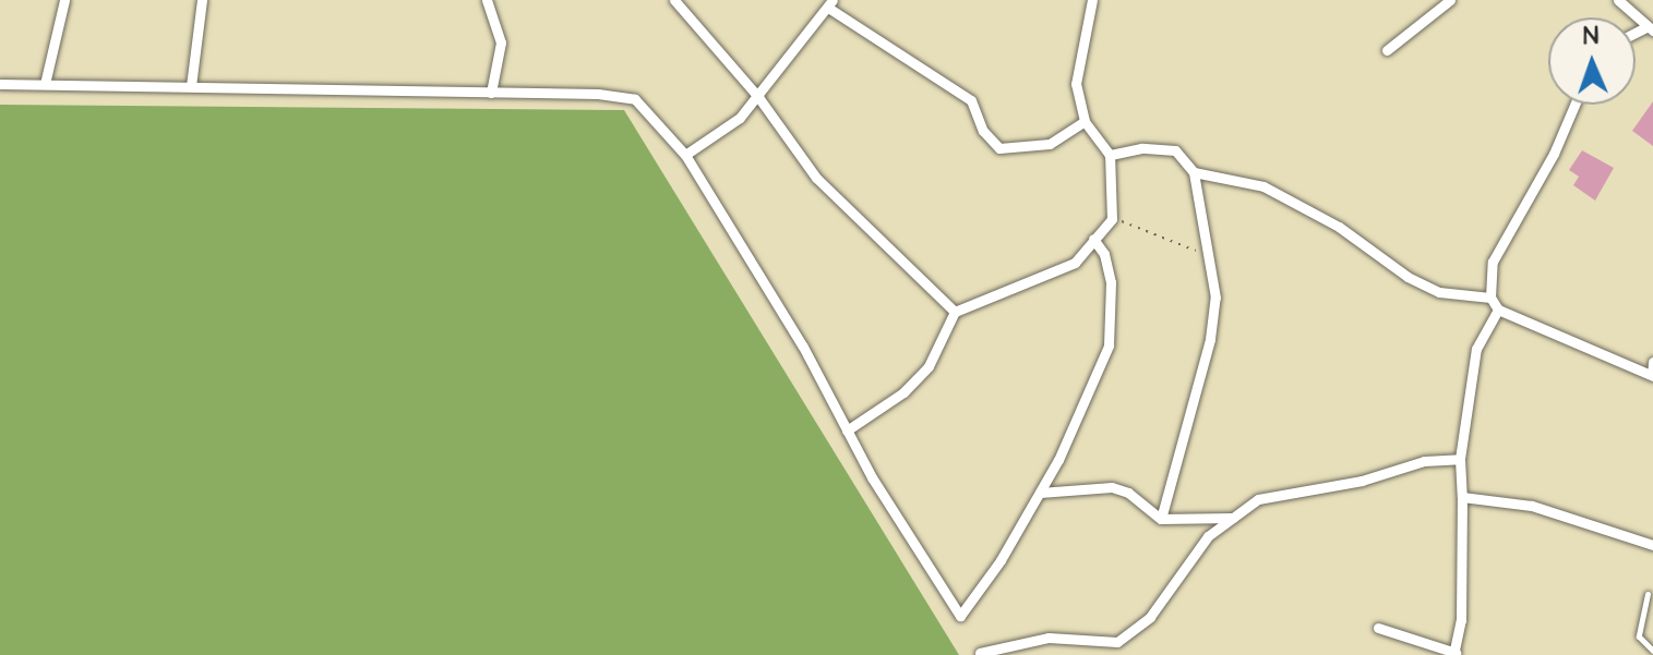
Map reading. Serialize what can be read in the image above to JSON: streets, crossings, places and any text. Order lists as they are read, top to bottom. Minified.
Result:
{"north":"top"}
